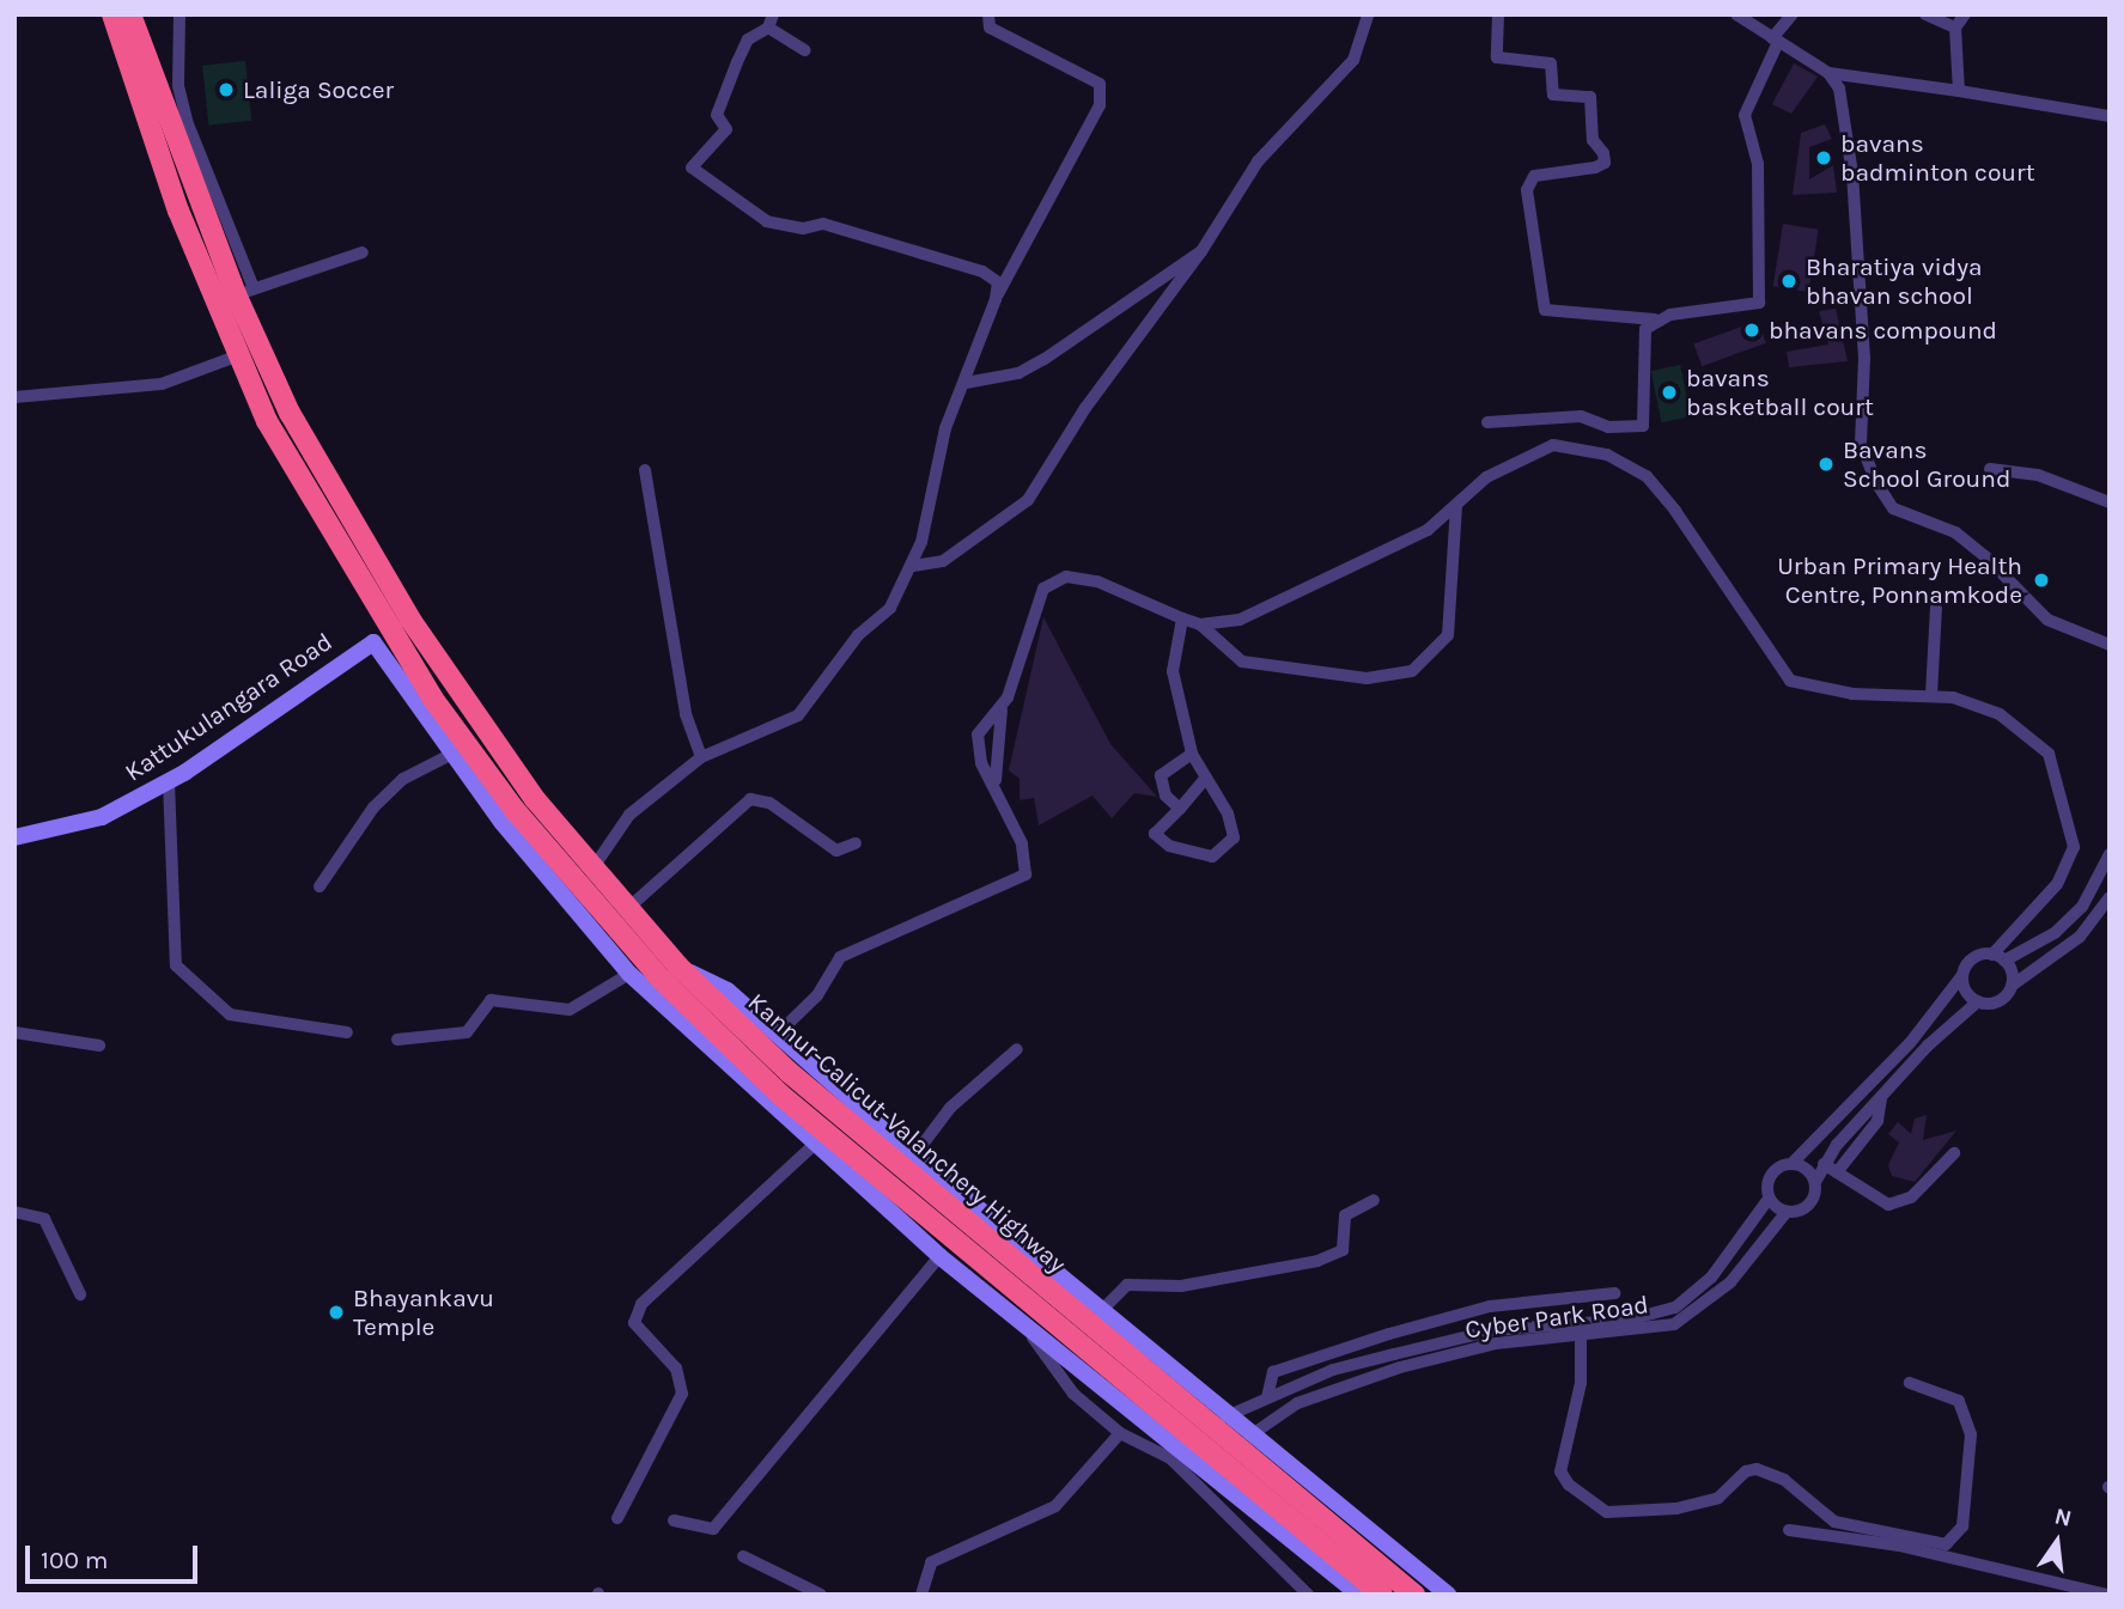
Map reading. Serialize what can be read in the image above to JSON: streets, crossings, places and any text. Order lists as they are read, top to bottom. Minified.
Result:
{"streets":{"highway":["Kannur-Calicut-Valanchery Highway"],"street":["Kattukulangara Road","Cyber Park Road"]},"places":["Laliga Soccer","bavans badminton court","Bharatiya vidya bhavan school","bhavans compound","bavans basketball court","Bavans School Ground","Urban Primary Health Centre, Ponnamkode","Bhayankavu Temple"],"scale_bar":"100 m","north":"top"}
